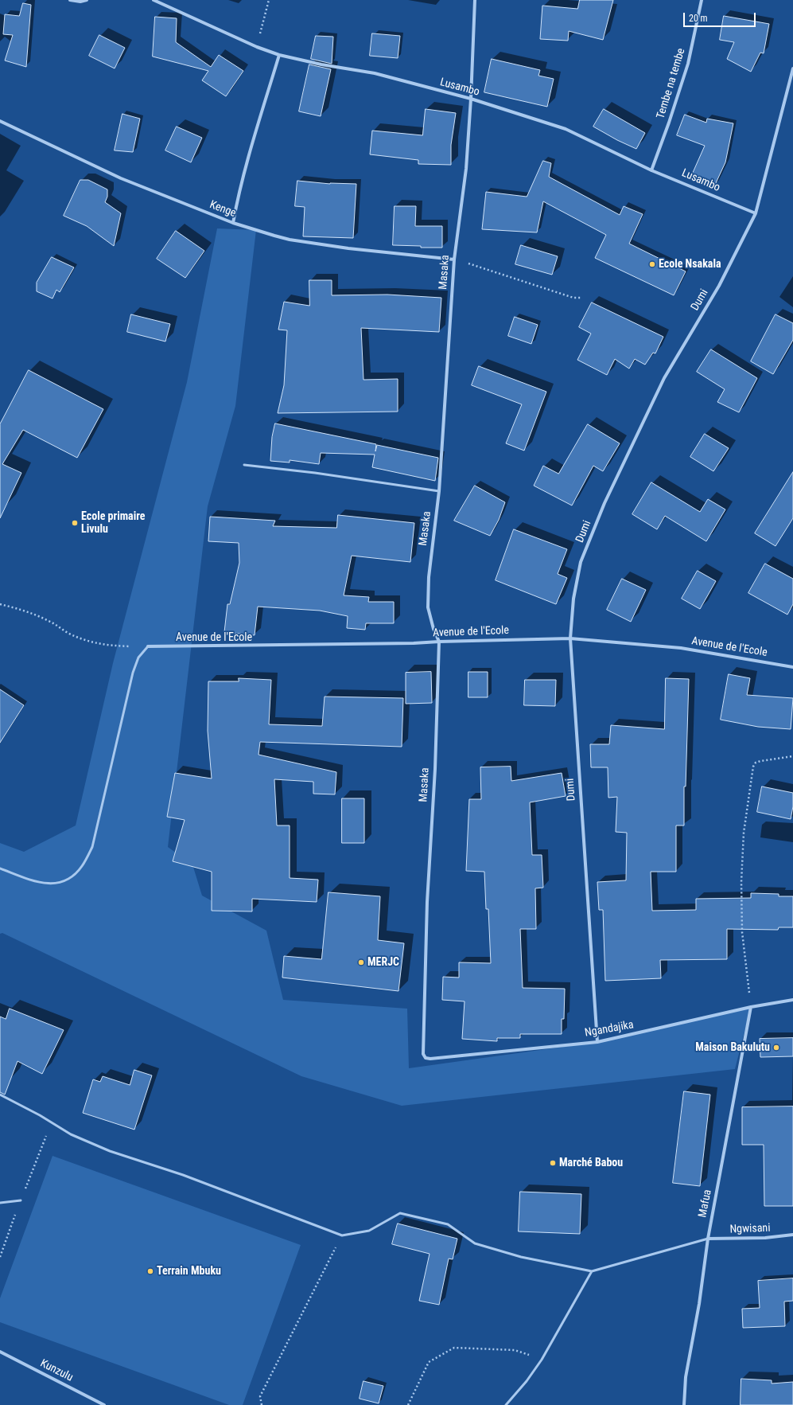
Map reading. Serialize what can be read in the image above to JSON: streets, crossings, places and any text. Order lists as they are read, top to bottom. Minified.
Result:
{"streets":{"street":["Tembe na tembe","Lusambo","Kenge","Masaka","Dumi","Avenue de l'Ecole","Ngandajika","Mafua","Ngwisani","Kunzulu"]},"crossings":[["Tembe na tembe","Lusambo"],["Lusambo","Masaka"],["Lusambo","Dumi"],["Kenge","Masaka"],["Masaka","Avenue de l'Ecole"],["Masaka","Ngandajika"],["Dumi","Avenue de l'Ecole"],["Dumi","Ngandajika"],["Ngandajika","Mafua"],["Mafua","Ngwisani"]],"places":["Ecole Nsakala","Ecole primaire Livulu","MERJC","Maison Bakulutu","Marché Babou","Terrain Mbuku"],"scale_bar":"20 m"}
